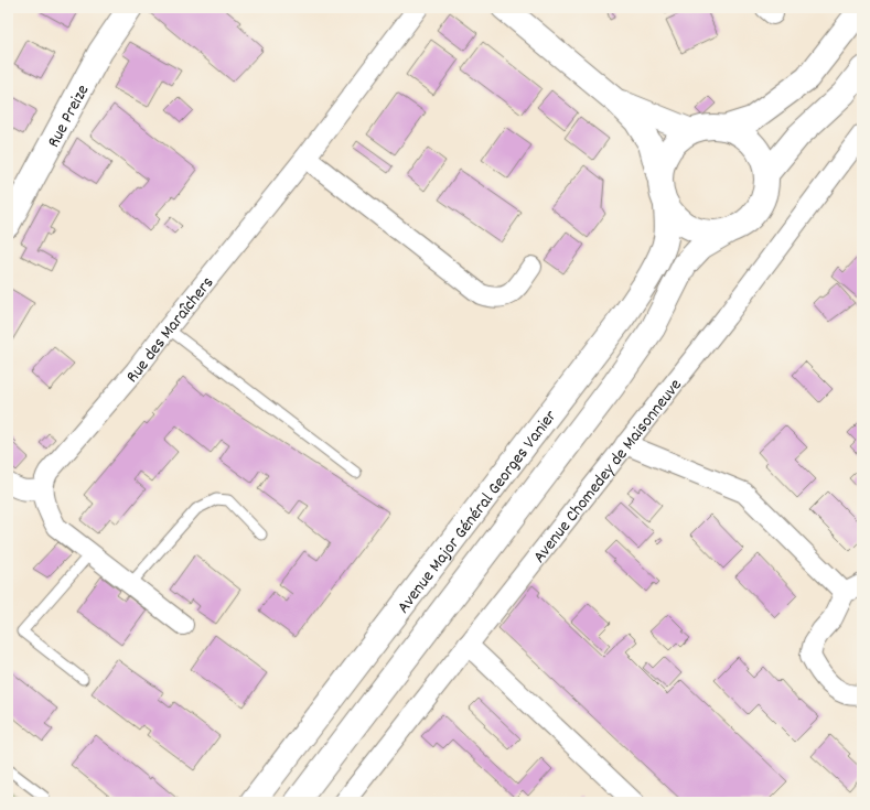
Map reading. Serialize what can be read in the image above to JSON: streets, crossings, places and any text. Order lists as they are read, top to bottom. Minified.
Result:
{"streets":{"main road":["Rue Preize","Avenue Major Général Georges Vanier"],"street":["Rue des Maraîchers","Avenue Chomedey de Maisonneuve"]}}
